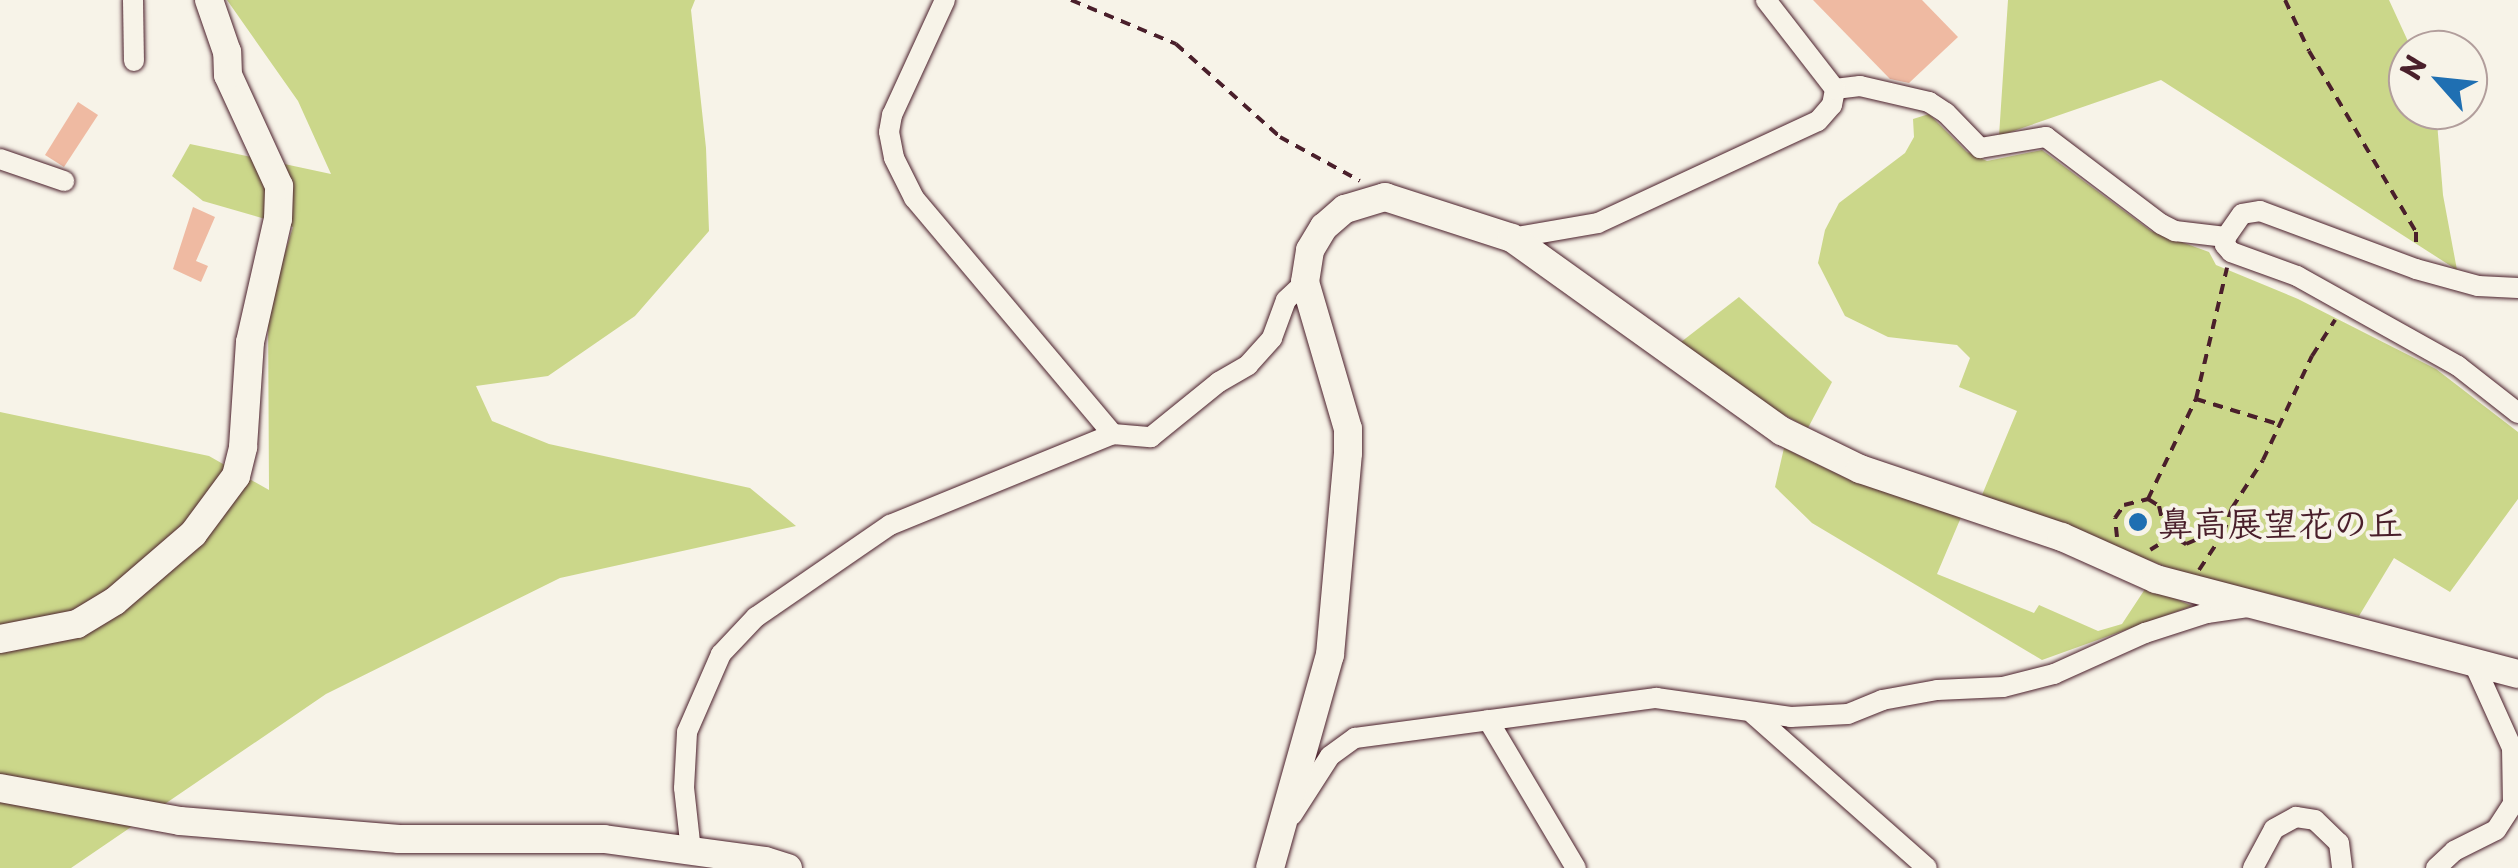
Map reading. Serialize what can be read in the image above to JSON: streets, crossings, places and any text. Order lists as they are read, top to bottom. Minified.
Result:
{"places":["鼻高展望花の丘"],"north":"top left"}
